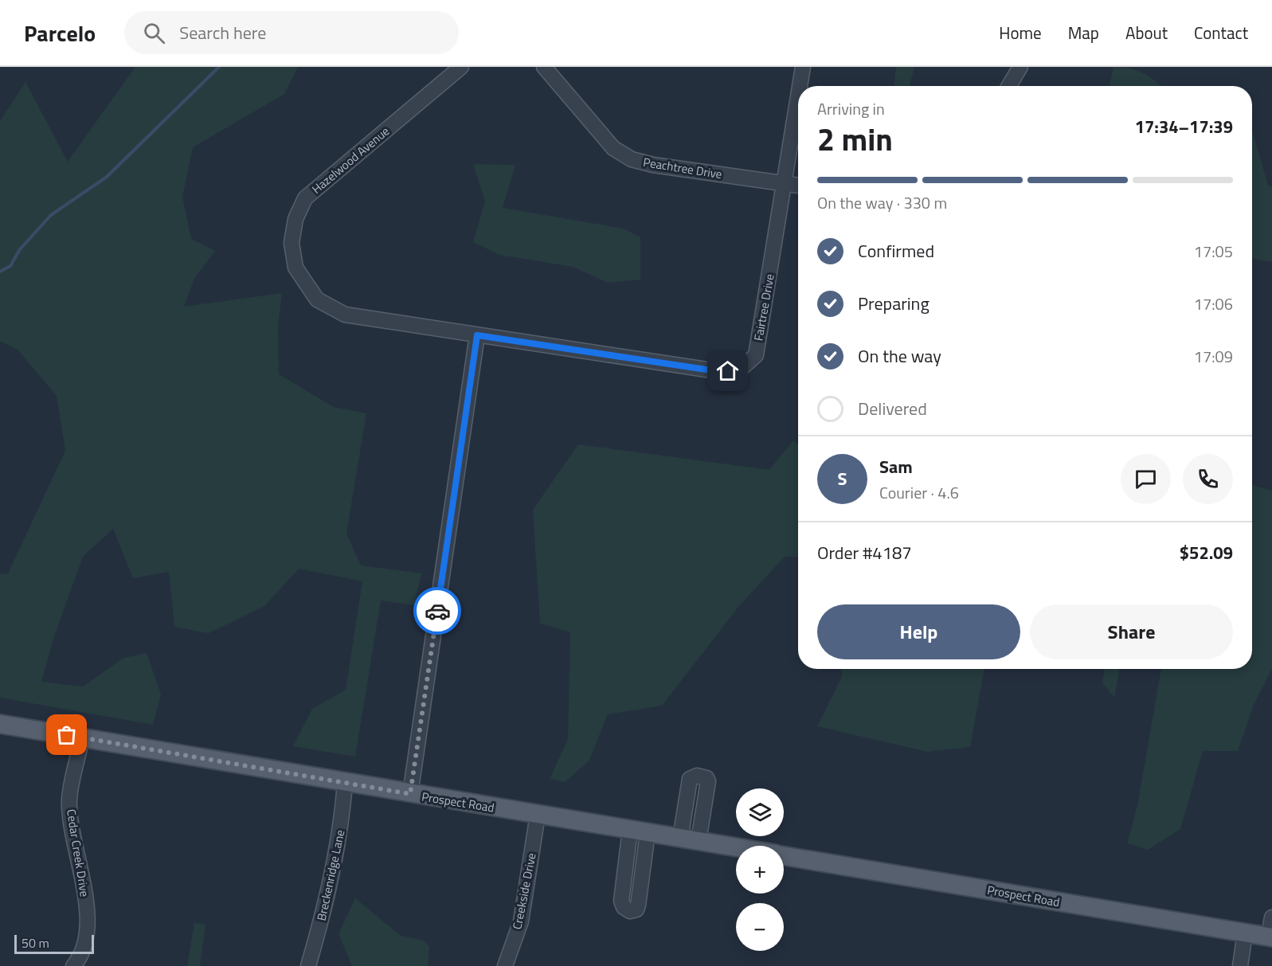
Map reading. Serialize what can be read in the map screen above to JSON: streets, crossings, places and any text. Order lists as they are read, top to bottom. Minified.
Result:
{"streets":{"main road":["Prospect Road"],"street":["Hazelwood Avenue","Peachtree Drive","Fairtree Drive","Cedar Creek Drive","Breckenridge Lane","Creekside Drive"]},"crossings":[["Hazelwood Avenue","Fairtree Drive"],["Peachtree Drive","Fairtree Drive"],["Prospect Road","Cedar Creek Drive"],["Prospect Road","Breckenridge Lane"],["Prospect Road","Creekside Drive"]],"scale_bar":"50 m","page":{"header":"Parcelo","search":"Search here","nav":["Home","Map","About","Contact"],"heading":["2 min","Arriving in","17:34–17:39"],"panel":["Sam","Courier · 4.6","Order #4187","$52.09"],"bar":"On the way · 330 m","list":[["Confirmed","17:05"],["Preparing","17:06"],["On the way","17:09"],"Delivered"],"round":"S","buttons":["Help","Share"],"map_buttons":["+","−"],"scale":"50 m"}}
